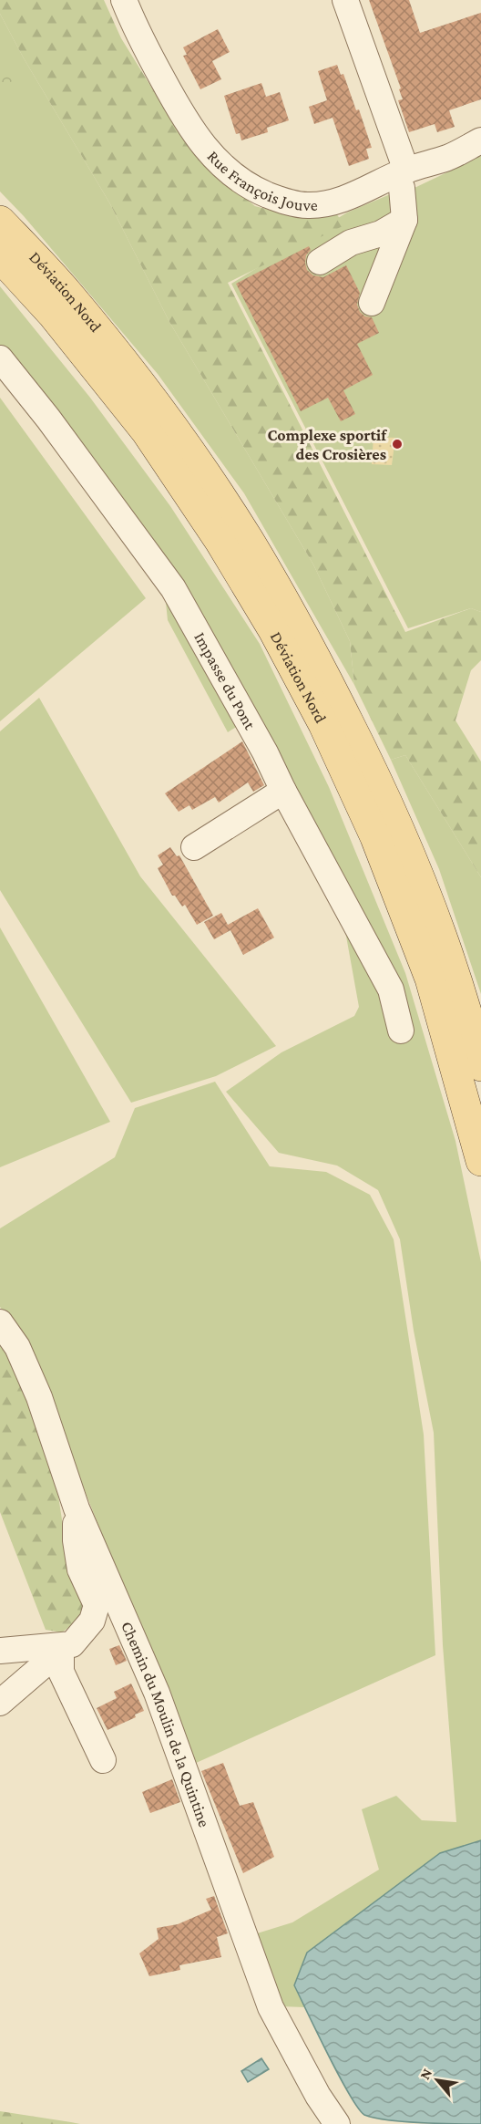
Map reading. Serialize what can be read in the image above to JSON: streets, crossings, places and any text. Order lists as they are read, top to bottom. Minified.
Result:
{"streets":{"main road":["Déviation Nord"],"street":["Rue François Jouve","Impasse du Pont","Chemin du Moulin de la Quintine"]},"places":["Complexe sportif des Crosières"],"north":"top left"}
